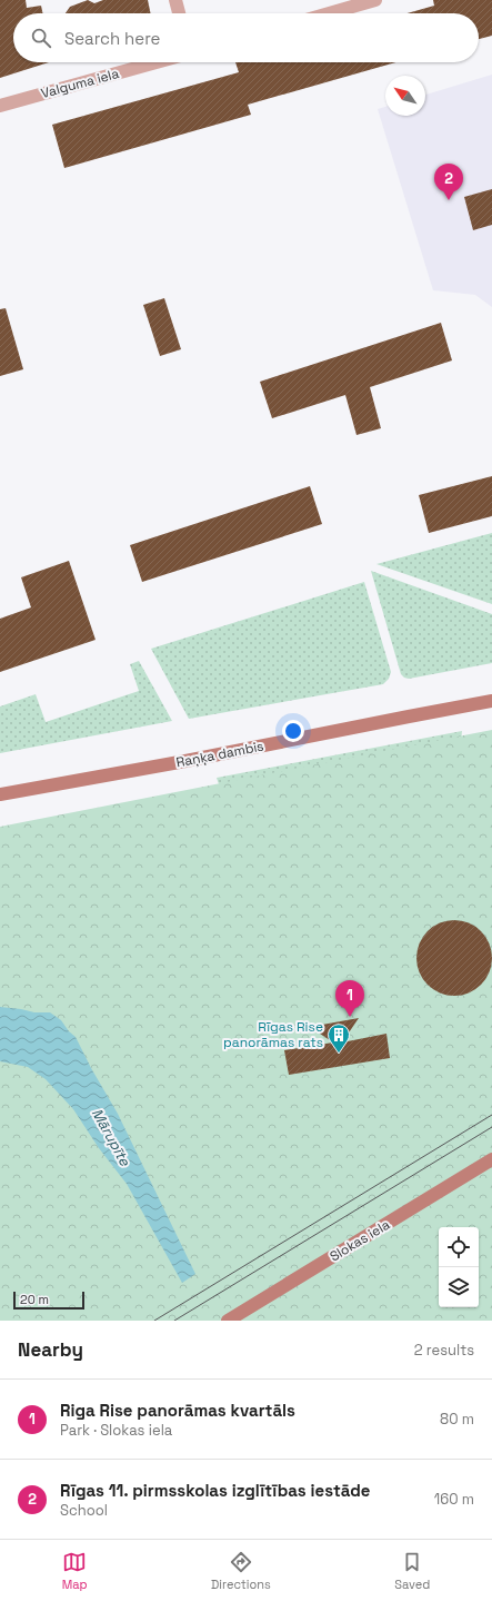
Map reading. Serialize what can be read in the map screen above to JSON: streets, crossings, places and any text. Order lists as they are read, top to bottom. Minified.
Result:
{"streets":{"main road":["Raņķa dambis","Slokas iela"],"street":["Valguma iela"]},"water":["Mārupīte"],"places":{"building":["Rīgas Rise panorāmas rats"]},"scale_bar":"20 m","north":"top left","page":{"search":"Search here","pins":["2","1"],"scale":"20 m","heading":["Nearby","2 results"],"list":[{"mark":"1","name":"Riga Rise panorāmas kvartāls","note":"Park · Slokas iela","value":"80 m"},{"mark":"2","name":"Rīgas 11. pirmsskolas izglītības iestāde","note":"School","value":"160 m"}],"nav":["Map","Directions","Saved"]}}
